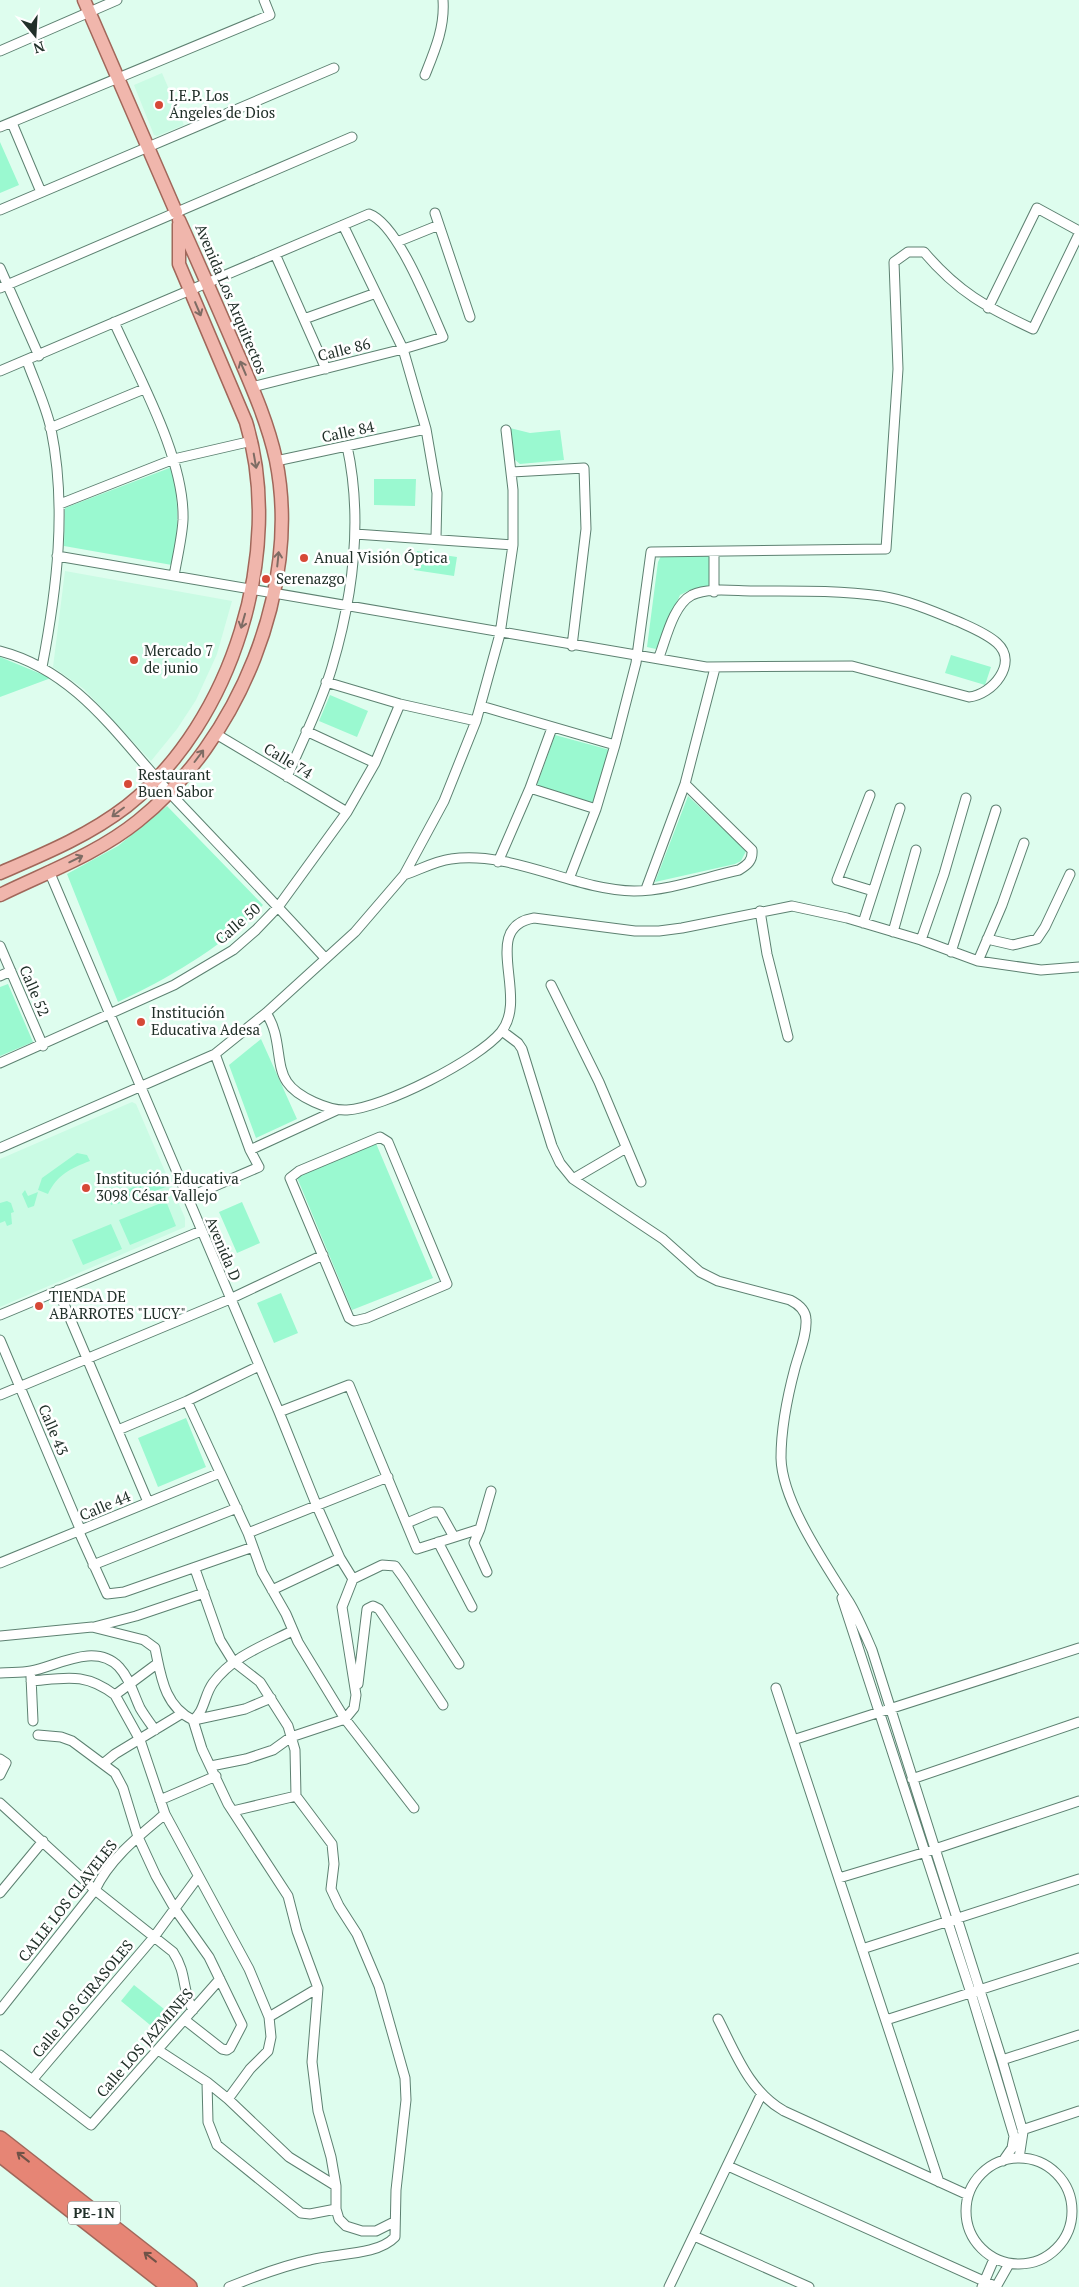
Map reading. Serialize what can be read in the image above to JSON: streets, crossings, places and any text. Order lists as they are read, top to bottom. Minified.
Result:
{"streets":{"highway":["PE-1N"],"main road":["Avenida Los Arquitectos"],"street":["Calle 86","Calle 84","Calle 74","Calle 50","Calle 52","Avenida D","Calle 43","Calle 44","CALLE LOS CLAVELES","Calle LOS GIRASOLES","Calle LOS JAZMINES"]},"crossings":[["Avenida Los Arquitectos","Calle 86"],["Avenida Los Arquitectos","Calle 84"],["Avenida Los Arquitectos","Calle 74"],["Avenida Los Arquitectos","Avenida D"],["Calle 74","Calle 50"],["Calle 50","Calle 52"],["Calle 50","Avenida D"],["Calle 43","Calle 44"],["Calle LOS GIRASOLES","Calle LOS JAZMINES"]],"places":["I.E.P. Los Ángeles de Dios","Anual Visión Óptica","Serenazgo","Mercado 7 de junio","Restaurant Buen Sabor","Institución Educativa Adesa","Institución Educativa 3098 César Vallejo","TIENDA DE ABARROTES \"LUCY\""],"north":"bottom"}
